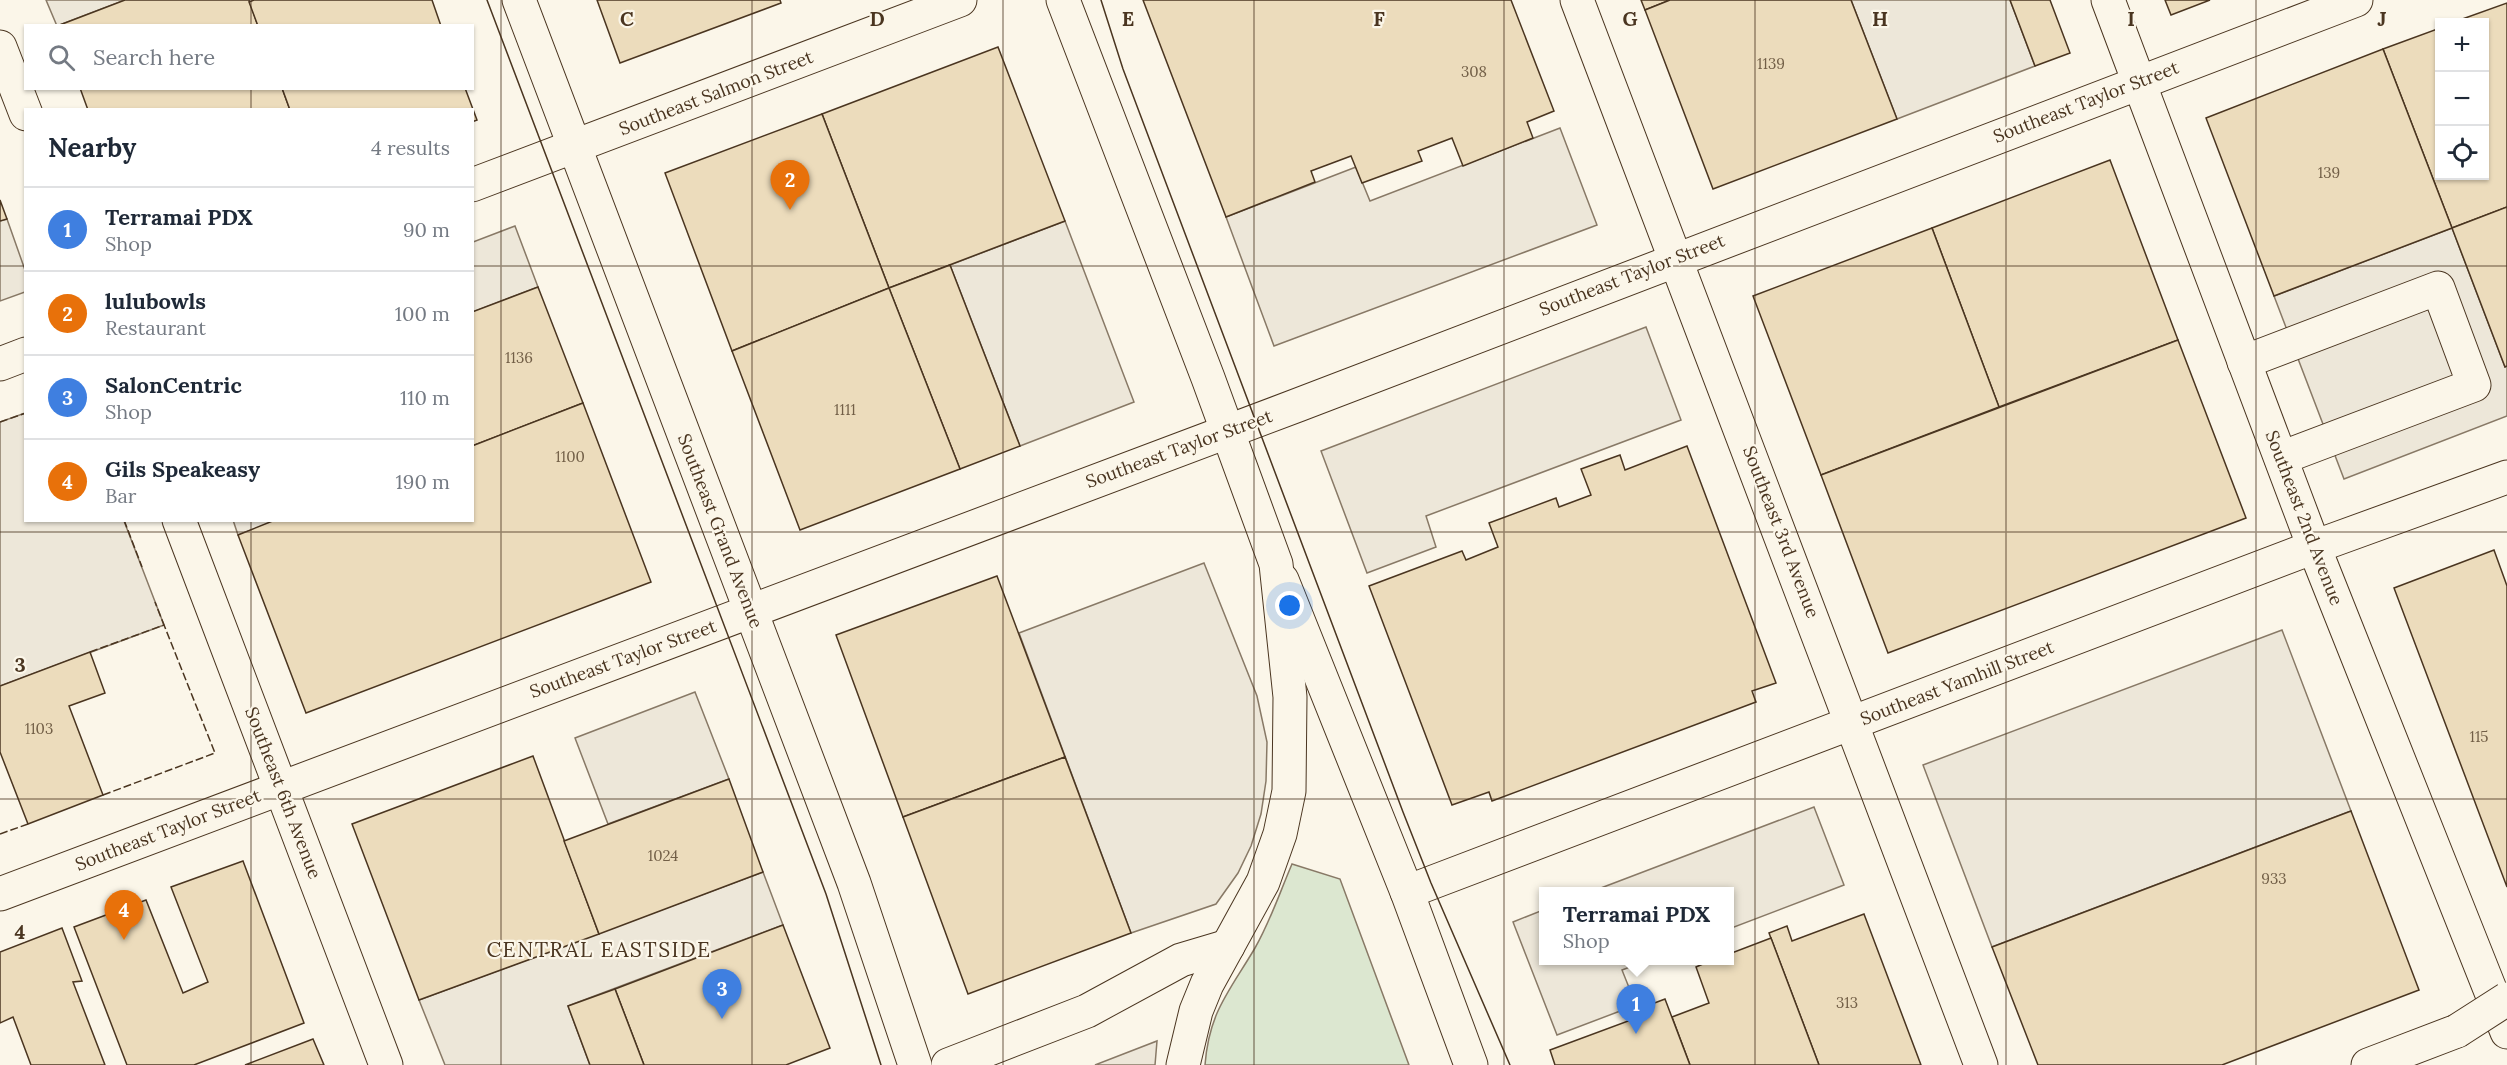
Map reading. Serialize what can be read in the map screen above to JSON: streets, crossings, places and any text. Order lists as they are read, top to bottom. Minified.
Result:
{"streets":{"main road":["Southeast Salmon Street","Southeast Taylor Street","Southeast 2nd Avenue","Southeast Grand Avenue","Southeast 3rd Avenue","Southeast Yamhill Street","Southeast 6th Avenue"]},"crossings":[["Southeast Salmon Street","Southeast Grand Avenue"],["Southeast Taylor Street","Southeast 2nd Avenue"],["Southeast Taylor Street","Southeast Grand Avenue"],["Southeast Taylor Street","Southeast 3rd Avenue"],["Southeast Taylor Street","Southeast 6th Avenue"],["Southeast 2nd Avenue","Southeast Yamhill Street"],["Southeast 3rd Avenue","Southeast Yamhill Street"]],"districts":["CENTRAL EASTSIDE"],"house_numbers":["1139","308","139","1136","1111","1100","1103","115","1024","933","313"],"page":{"map_buttons":["+","−"],"search":"Search here","heading":["Nearby","4 results"],"pins":["2","4","3","1"],"list":[{"mark":"1","name":"Terramai PDX","note":"Shop","value":"90 m"},{"mark":"2","name":"lulubowls","note":"Restaurant","value":"100 m"},{"mark":"3","name":"SalonCentric","note":"Shop","value":"110 m"},{"mark":"4","name":"Gils Speakeasy","note":"Bar","value":"190 m"}],"popup":["Terramai PDX","Shop"]},"grid":{"columns":["C","D","E","F","G","H","I","J"],"rows":["3","4"]}}
